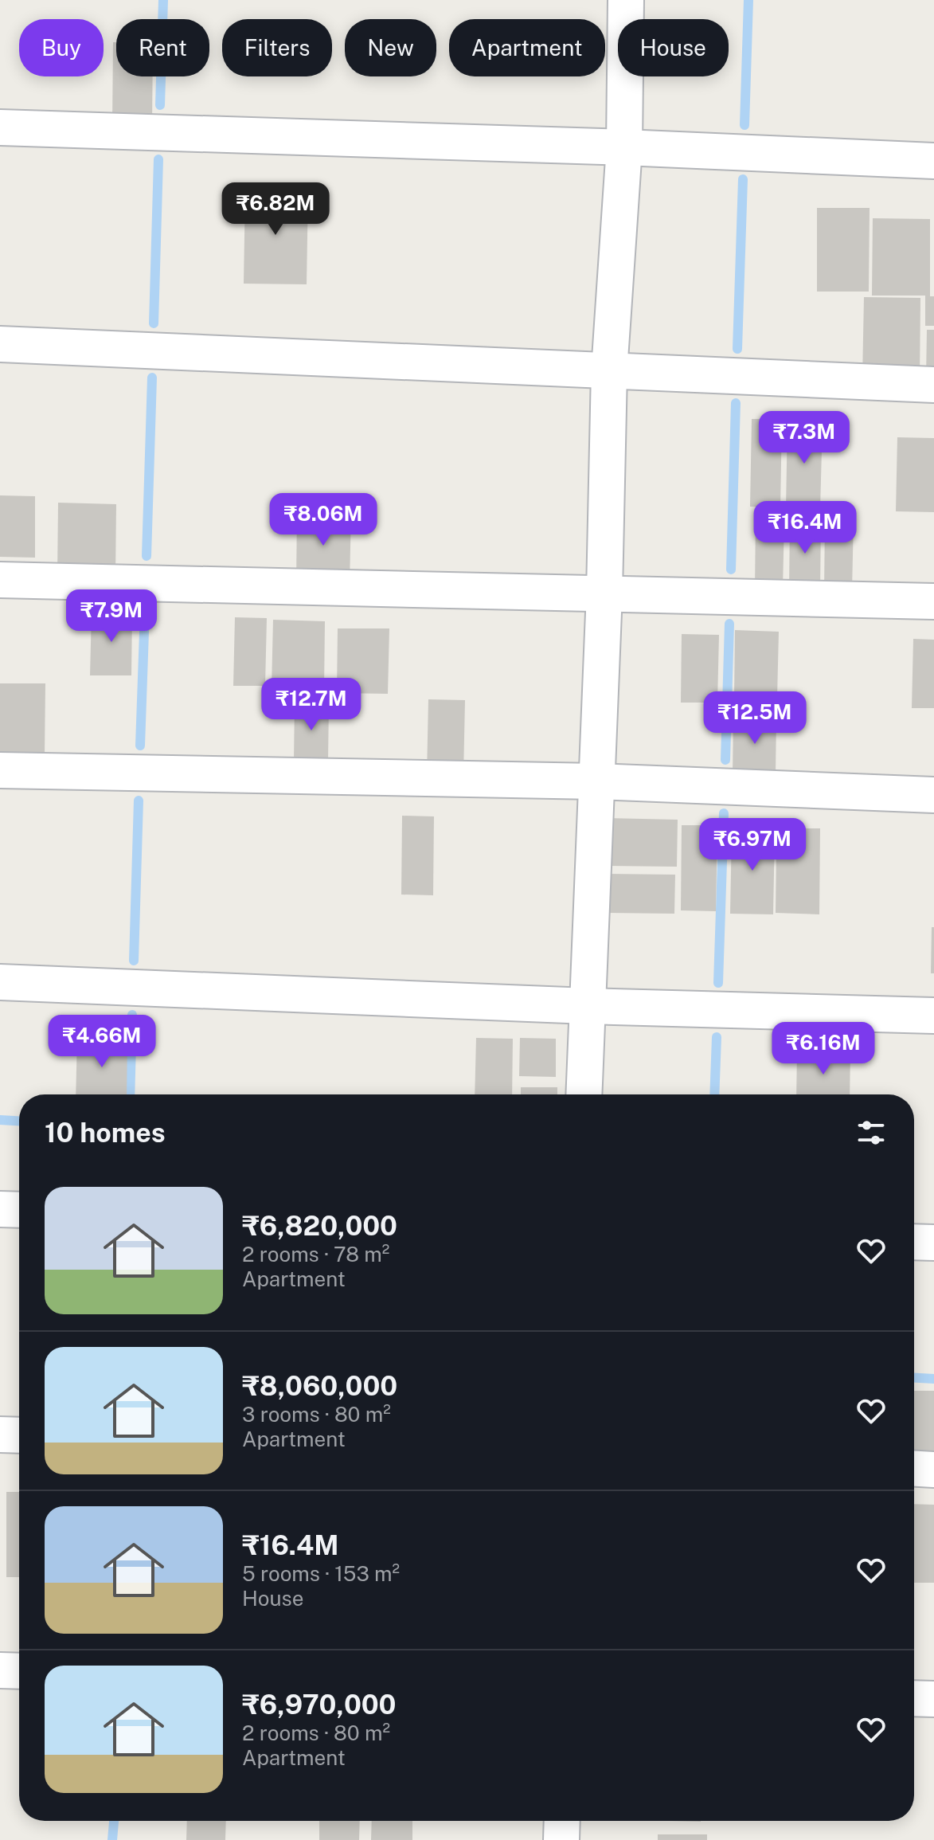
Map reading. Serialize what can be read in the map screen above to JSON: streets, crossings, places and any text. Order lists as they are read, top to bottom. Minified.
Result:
{"page":{"chip":["Buy","Rent","Filters","New","Apartment","House"],"price":["₹6.82M","₹7.3M","₹8.06M","₹16.4M","₹7.9M","₹12.7M","₹12.5M","₹6.97M","₹4.66M","₹6.16M"],"heading":"10 homes","list":[{"name":"₹6,820,000","note":"2 rooms · 78 m² · Apartment"},{"name":"₹8,060,000","note":"3 rooms · 80 m² · Apartment"},{"name":"₹16.4M","note":"5 rooms · 153 m² · House"},{"name":"₹6,970,000","note":"2 rooms · 80 m² · Apartment"}]}}
